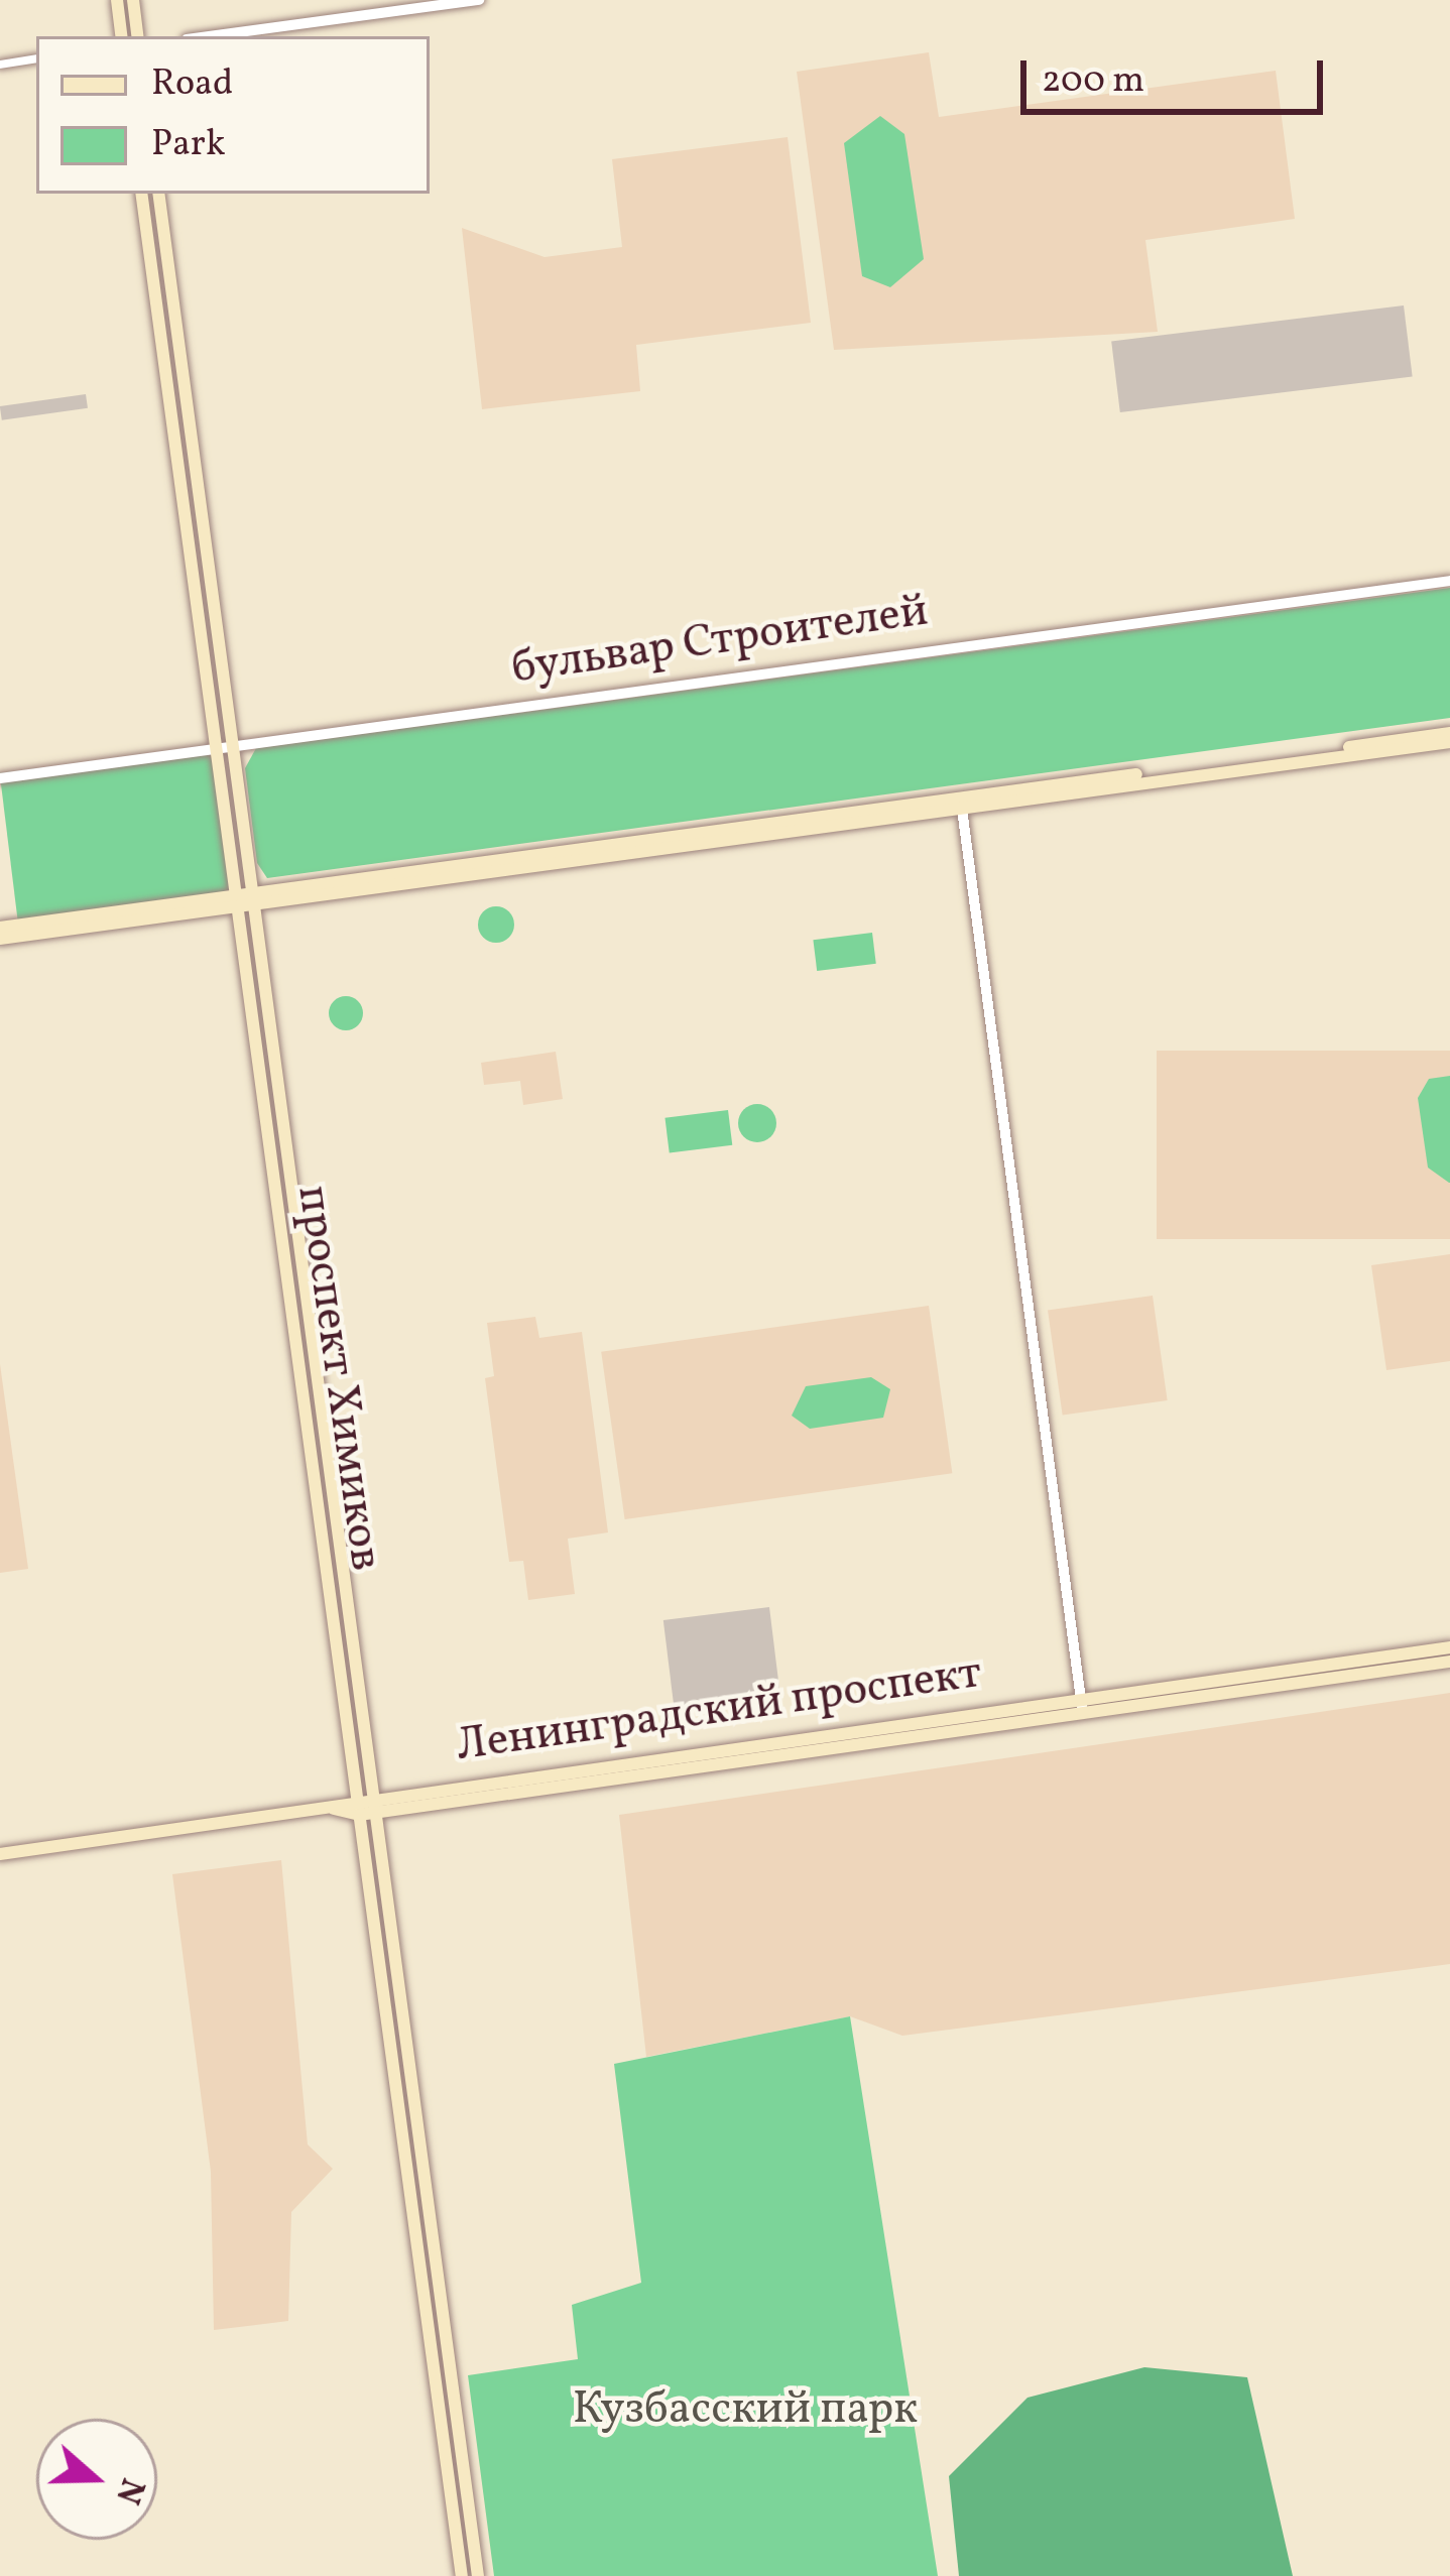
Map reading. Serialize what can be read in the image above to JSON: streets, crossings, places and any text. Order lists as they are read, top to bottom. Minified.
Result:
{"streets":{"main road":["проспект Химиков","Ленинградский проспект"],"street":["бульвар Строителей"]},"crossings":[["бульвар Строителей","проспект Химиков"],["проспект Химиков","Ленинградский проспект"]],"parks":["Кузбасский парк"],"legend":["Road","Park"],"scale_bar":"200 m","north":"right"}
